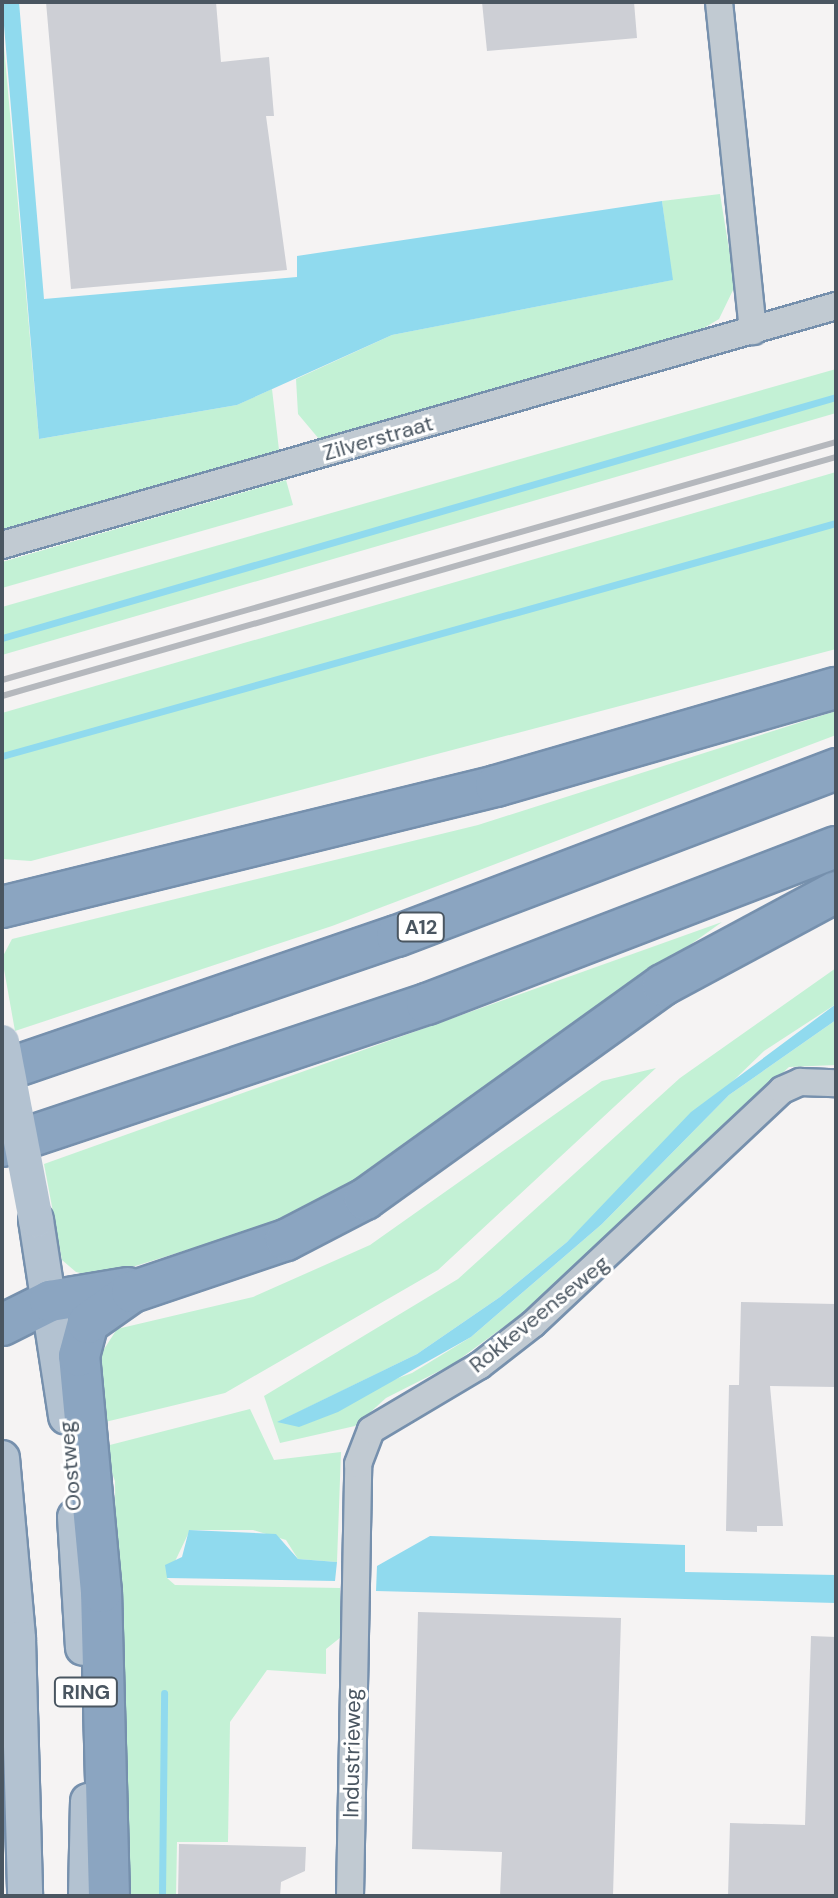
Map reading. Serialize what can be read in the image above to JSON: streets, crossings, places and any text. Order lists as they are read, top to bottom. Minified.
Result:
{"streets":{"highway":["A12"],"main road":["Oostweg","RING"],"street":["Zilverstraat","Rokkeveenseweg","Industrieweg"]},"crossings":[["Rokkeveenseweg","Industrieweg"]]}
